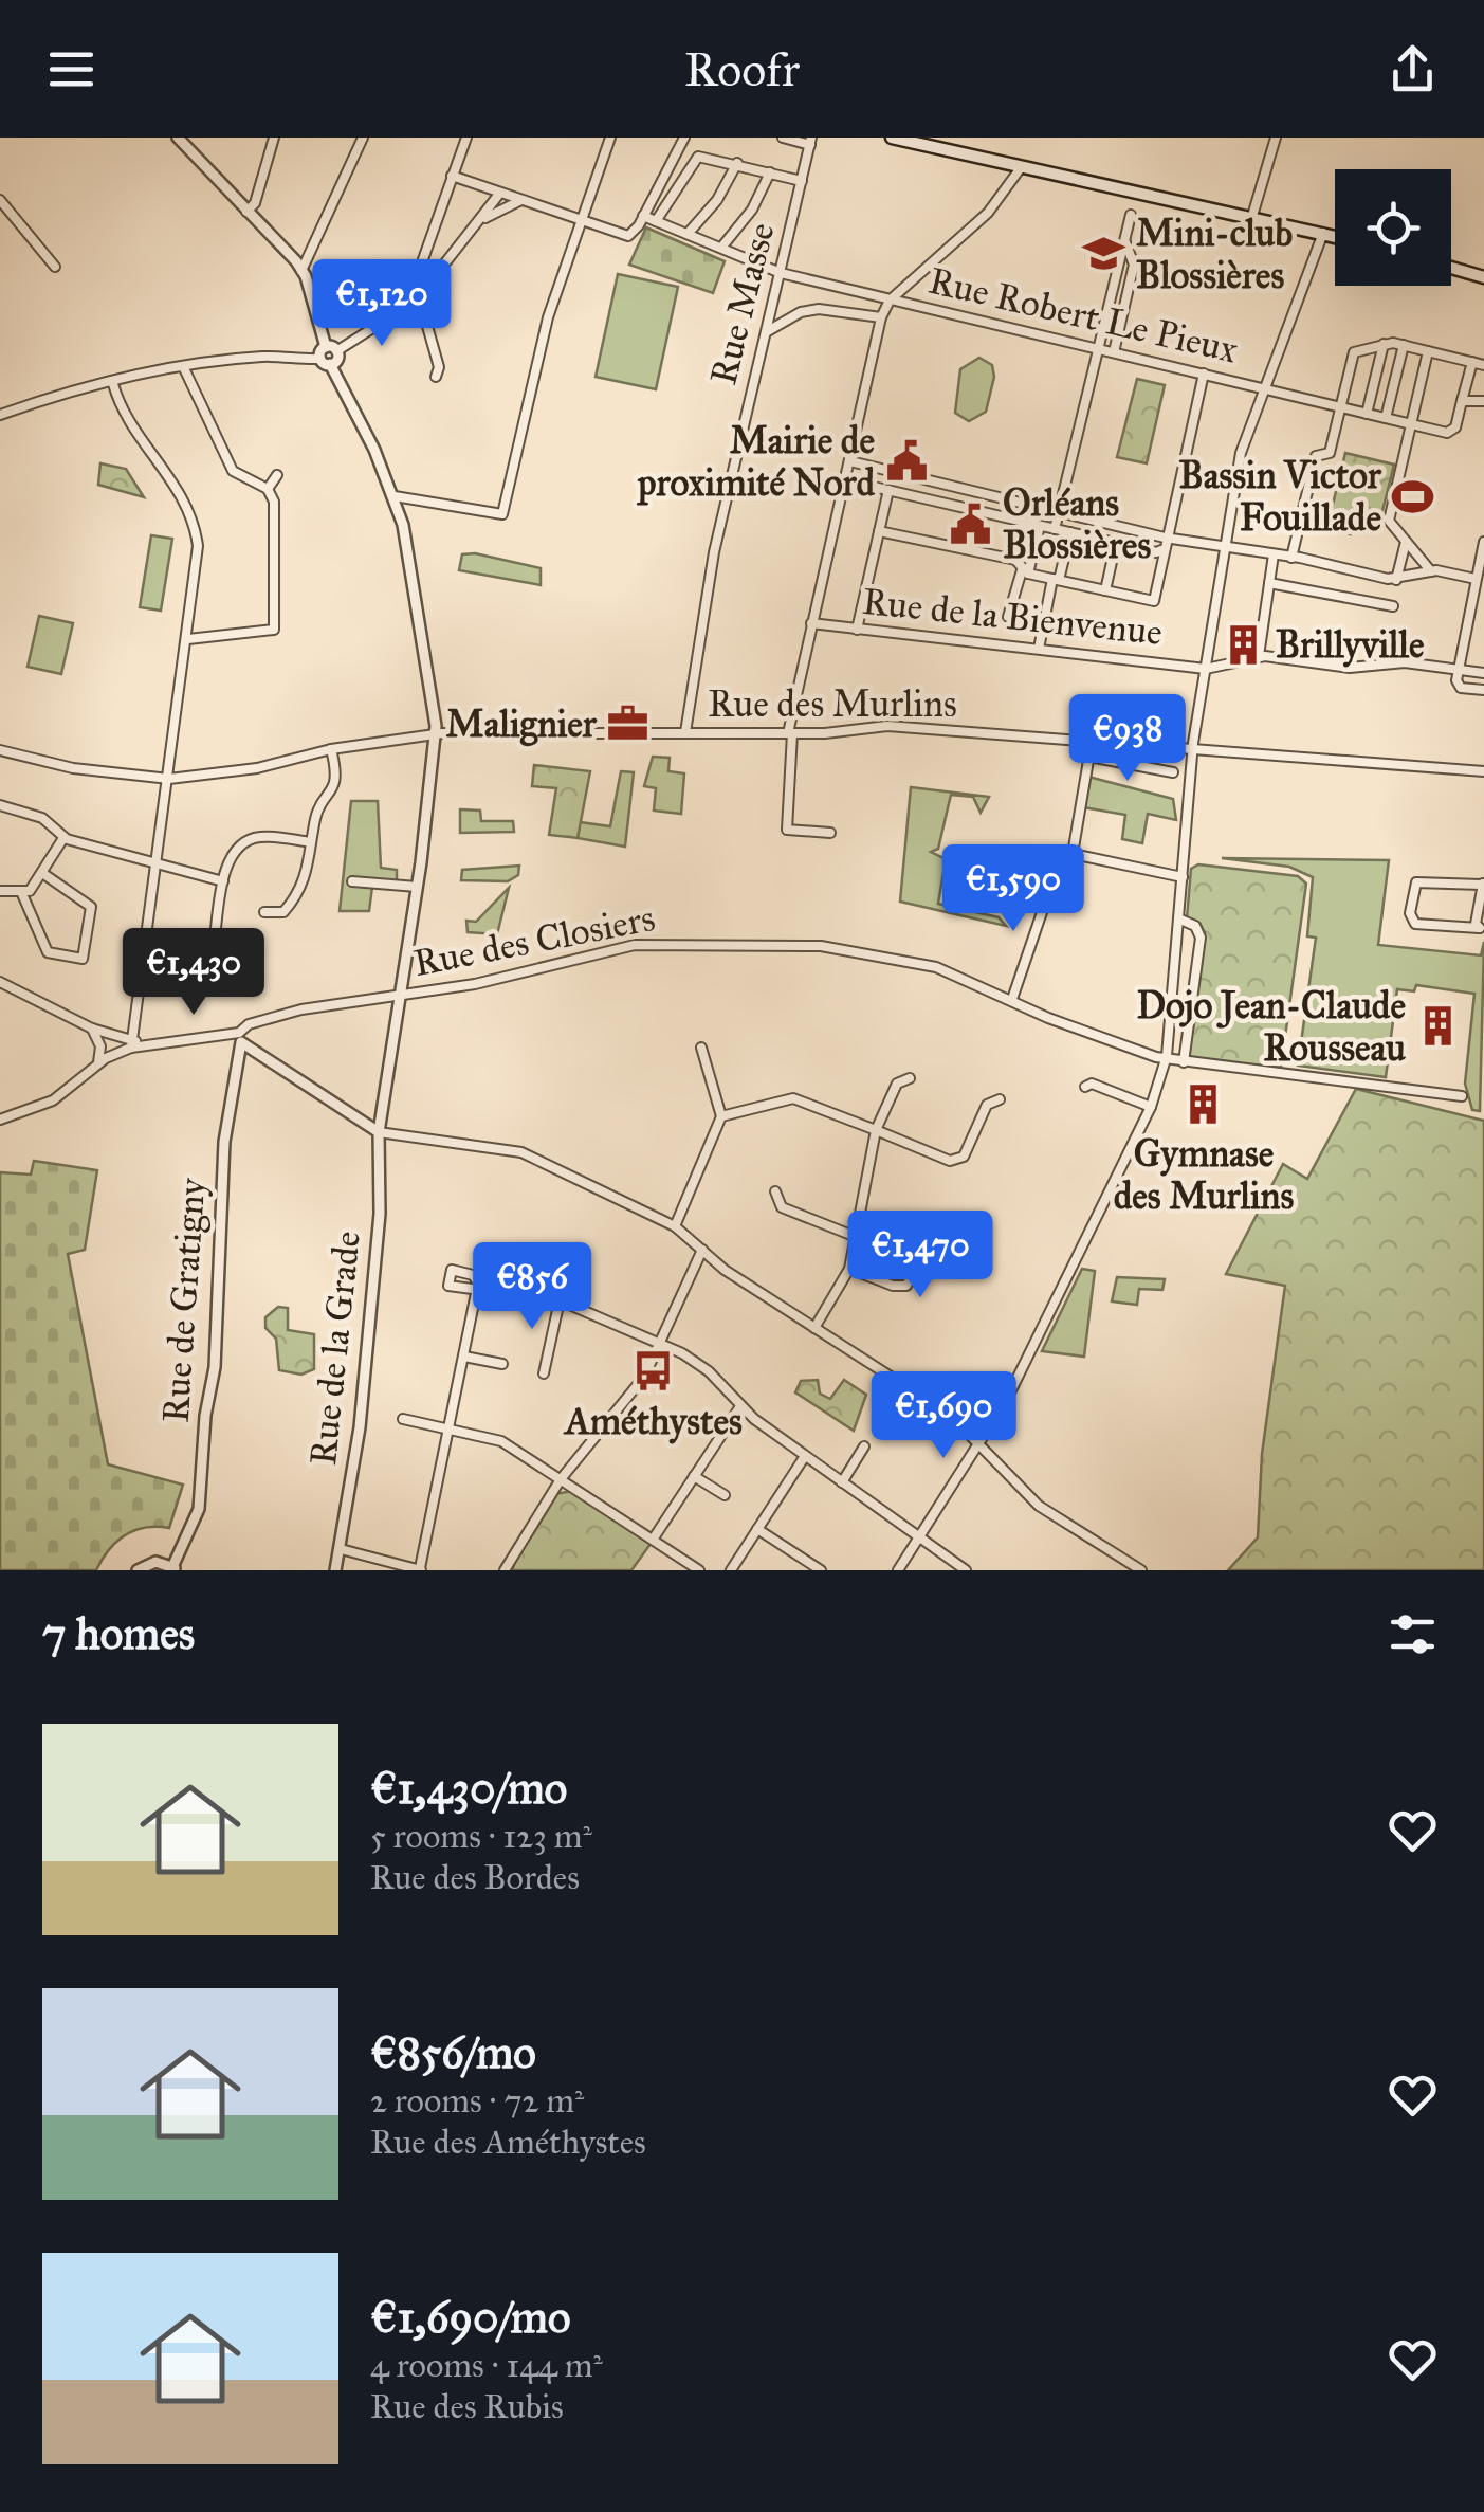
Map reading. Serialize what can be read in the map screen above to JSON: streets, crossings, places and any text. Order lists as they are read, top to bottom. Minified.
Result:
{"streets":{"street":["Rue Masse","Rue Robert Le Pieux","Rue de la Bienvenue","Rue des Murlins","Rue des Closiers","Rue de Gratigny","Rue de la Grade"]},"crossings":[["Rue Masse","Rue Robert Le Pieux"],["Rue Masse","Rue des Murlins"],["Rue des Murlins","Rue de la Grade"],["Rue des Closiers","Rue de Gratigny"],["Rue des Closiers","Rue de la Grade"]],"places":{"school or university":["Mini-club Blossières"],"public building":["Mairie de proximité Nord","Orléans Blossières"],"sports":["Bassin Victor Fouillade"],"building":["Brillyville","Dojo Jean-Claude Rousseau","Gymnase des Murlins"],"office":["Malignier"],"bus stop":["Améthystes"]},"page":{"header":"Roofr","price":["€1,120","€938","€1,590","€1,430","€1,470","€856","€1,690"],"heading":"7 homes","list":[{"name":"€1,430/mo","note":"5 rooms · 123 m² · Rue des Bordes"},{"name":"€856/mo","note":"2 rooms · 72 m² · Rue des Améthystes"},{"name":"€1,690/mo","note":"4 rooms · 144 m² · Rue des Rubis"}]}}
